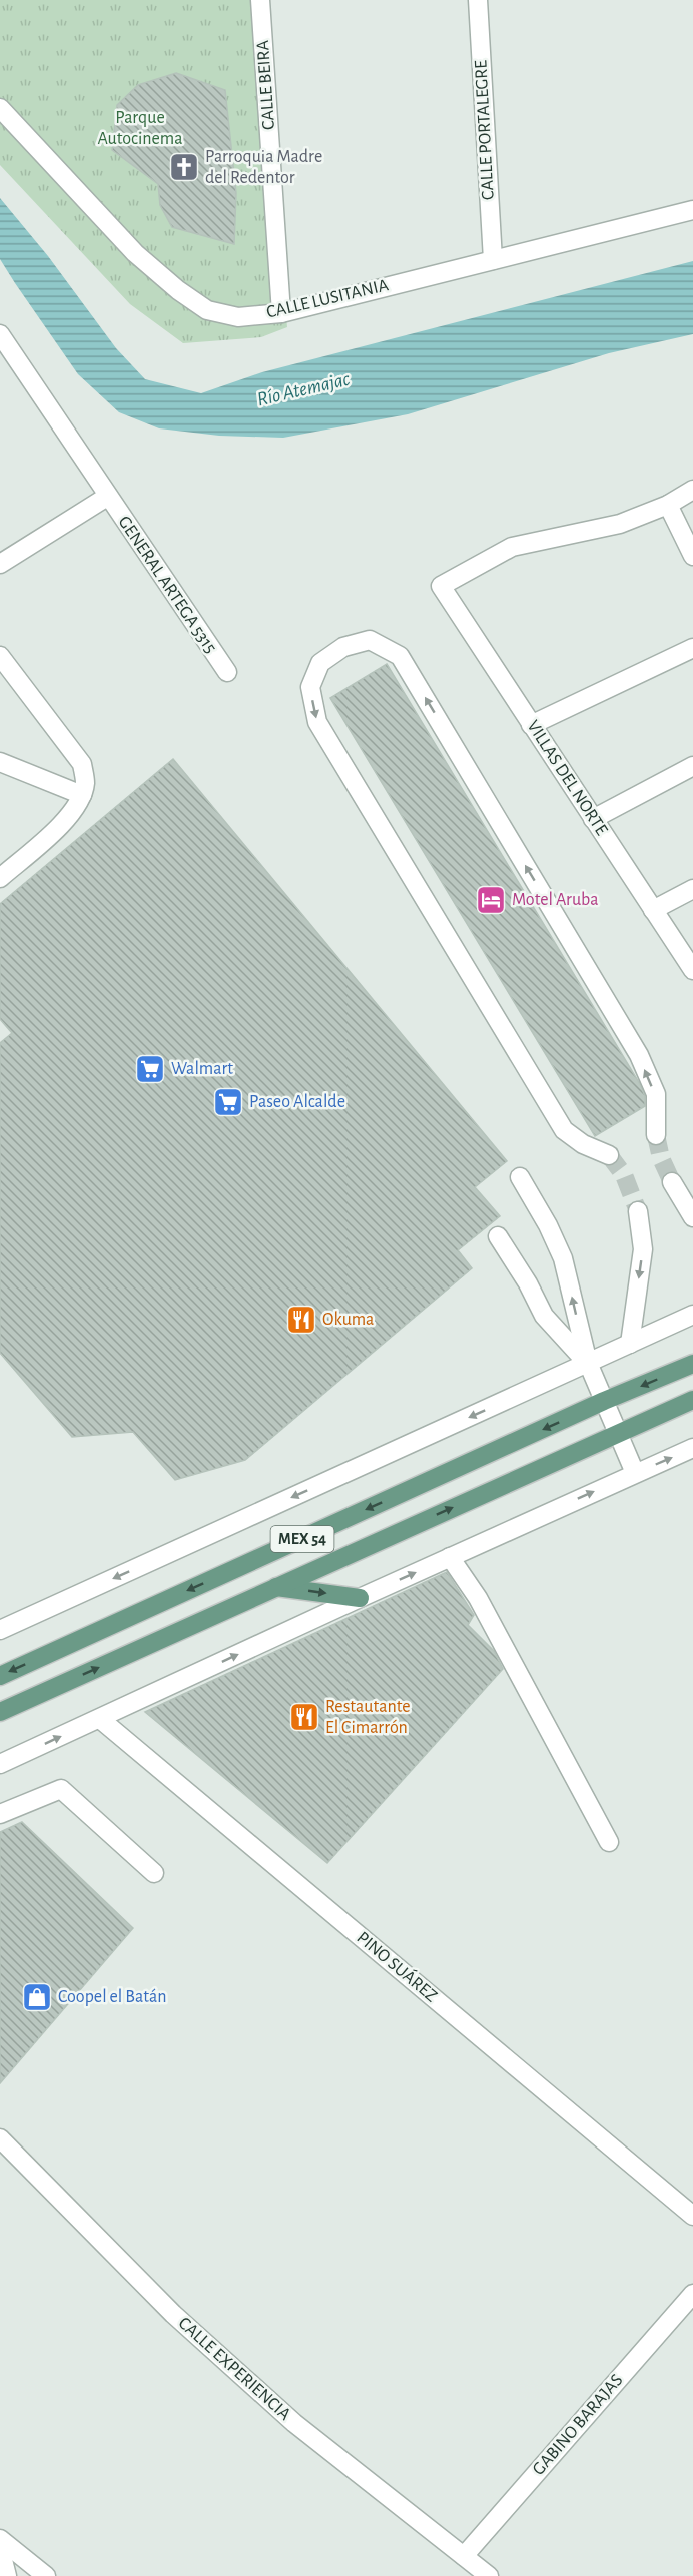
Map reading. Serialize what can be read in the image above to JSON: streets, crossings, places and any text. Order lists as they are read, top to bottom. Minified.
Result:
{"streets":{"main road":["MEX 54"],"street":["CALLE BEIRA","CALLE PORTALEGRE","CALLE LUSITANIA","GENERAL ARTEGA 5315","VILLAS DEL NORTE","PINO SUÁREZ","CALLE EXPERIENCIA","GABINO BARAJAS"]},"crossings":[["CALLE BEIRA","CALLE LUSITANIA"],["CALLE PORTALEGRE","CALLE LUSITANIA"],["CALLE EXPERIENCIA","GABINO BARAJAS"]],"water":["Río Atemajac"],"parks":["Parque Autocinema"],"places":{"church":["Parroquia Madre del Redentor"],"hotel":["Motel Aruba"],"supermarket":["Walmart","Paseo Alcalde"],"restaurant":["Okuma","Restautante El Cimarrón"],"shop":["Coopel el Batán"]}}
